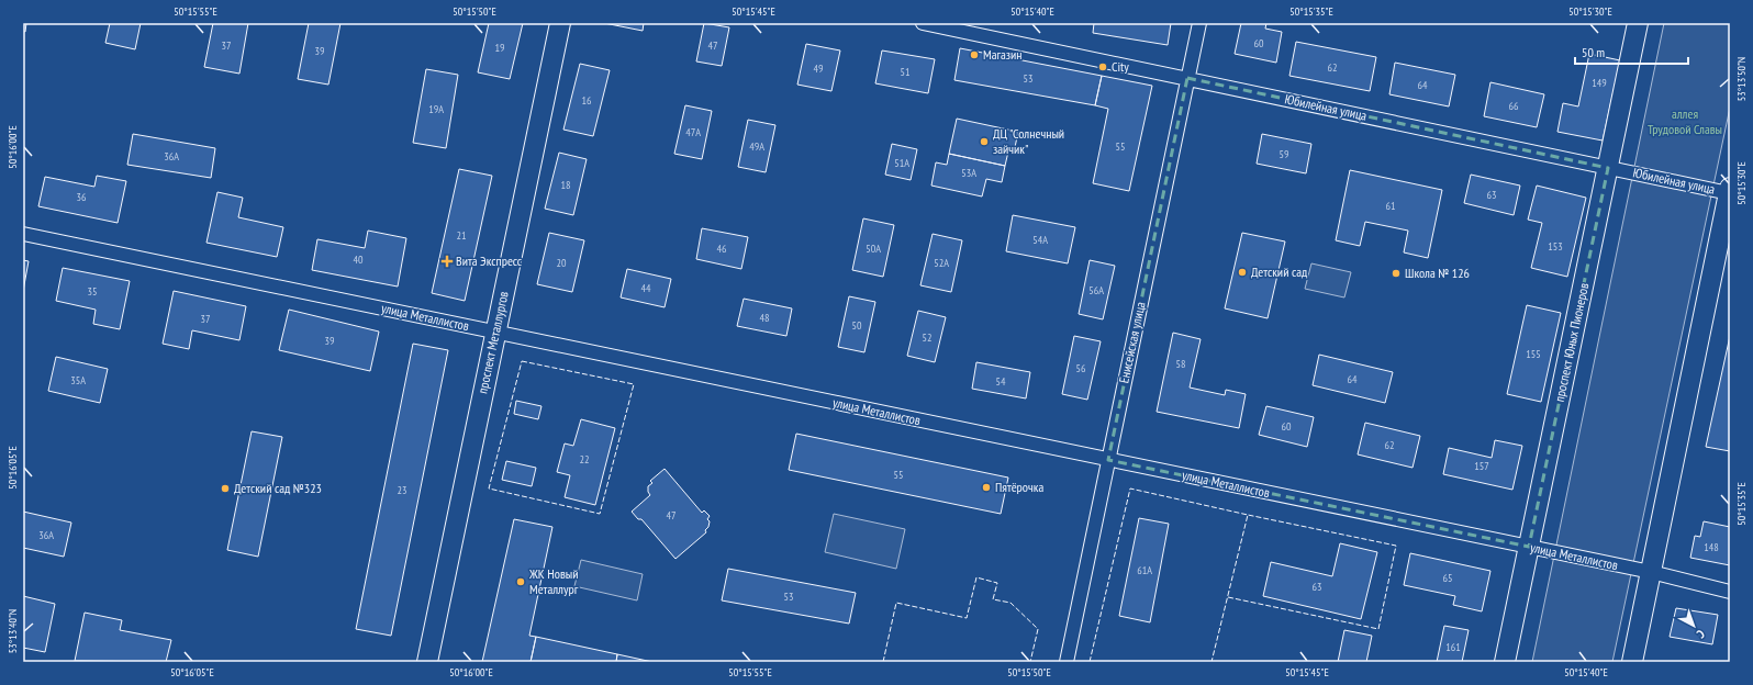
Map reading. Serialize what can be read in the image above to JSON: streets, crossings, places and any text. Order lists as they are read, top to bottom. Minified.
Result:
{"streets":{"street":["Юбилейная улица","улица Металлистов","проспект Металлургов","Енисейская улица","проспект Юных Пионеров"]},"crossings":[["Юбилейная улица","Енисейская улица"],["Юбилейная улица","проспект Юных Пионеров"],["улица Металлистов","проспект Металлургов"],["улица Металлистов","Енисейская улица"],["улица Металлистов","проспект Юных Пионеров"]],"parks":["аллея Трудовой Славы"],"places":{"other":["Магазин","City","ДЦ \"Солнечный зайчик\"","Детский сад","Школа № 126","Пятёрочка","Детский сад №323","ЖК Новый Металлург"],"health":["Вита Экспресс"]},"house_numbers":["60","37","47","19","39","62","49","51","53","149","64","16","66","19А","47А","49А","55","59","36А","51А","53А","18","63","36","61","21","54А","153","46","50А","40","20","52А","44","56А","35","48","37","50","52","39","155","58","56","64","35А","54","60","62","22","157","55","23","47","36А","148","61А","65","63","53","161"],"scale_bar":"50 m","north":"bottom right","coordinates":["50°15'55\"E","50°15'50\"E","50°15'45\"E","50°15'40\"E","50°15'35\"E","50°15'30\"E","53°13'50\"N","50°16'00\"E","50°16'05\"E","53°13'40\"N"]}
